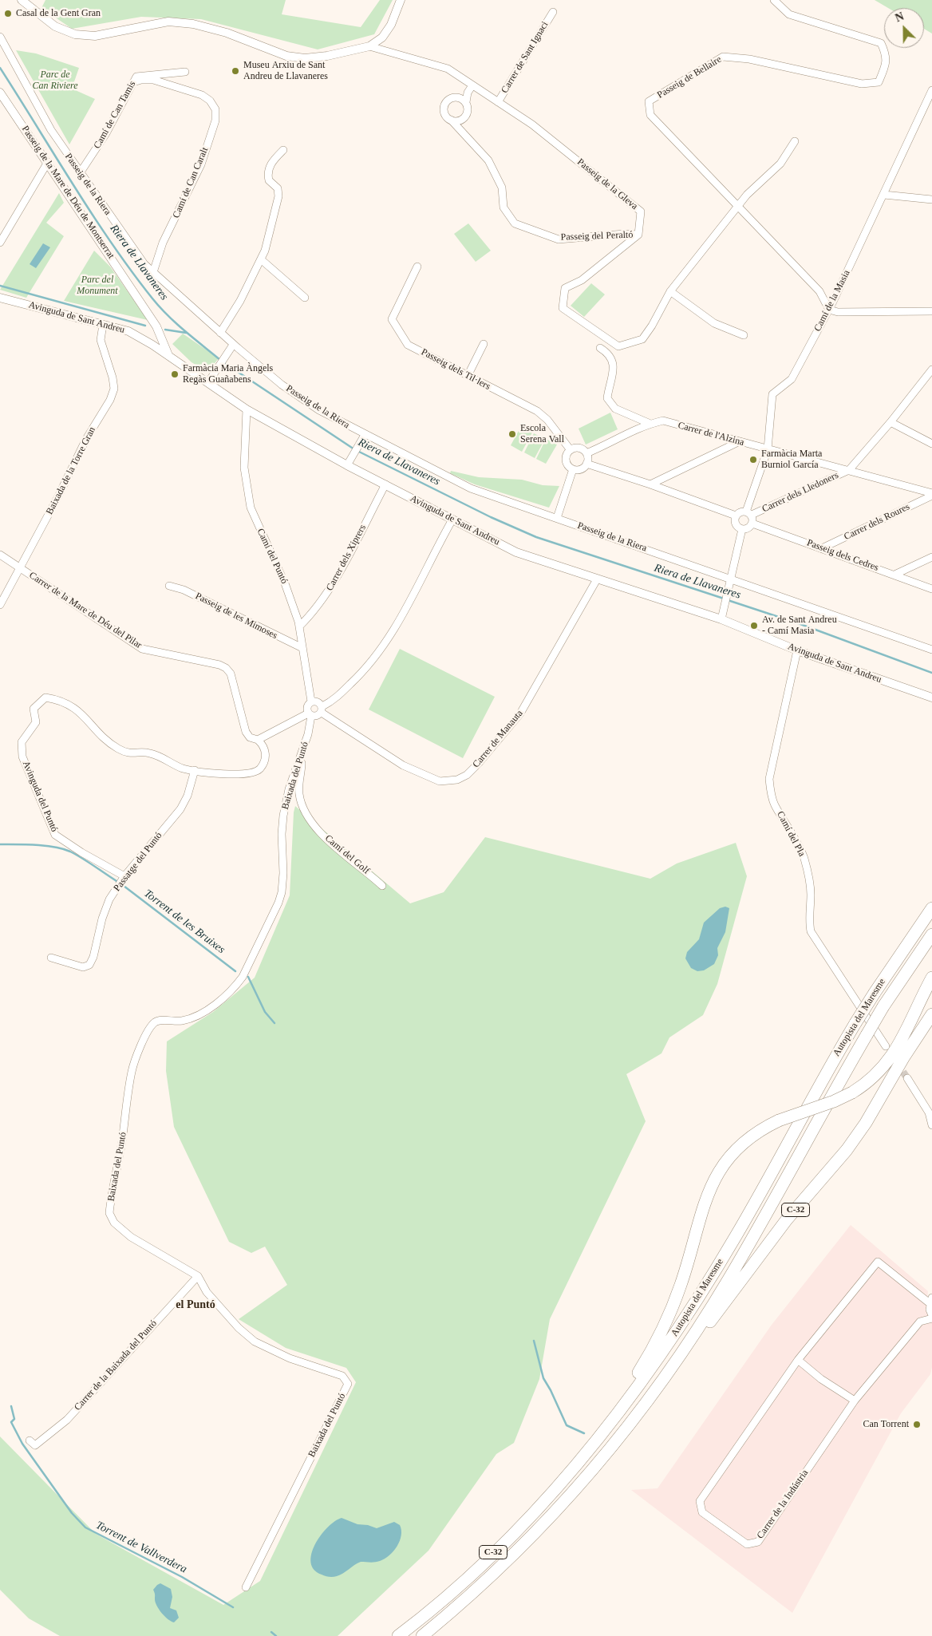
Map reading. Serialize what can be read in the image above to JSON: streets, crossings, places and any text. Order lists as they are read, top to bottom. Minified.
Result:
{"streets":{"highway":["Autopista del Maresme","C-32"],"street":["Carrer de Sant Ignaci","Passeig de Bellaire","Camí de Can Tamis","Camí de Can Caralt","Passeig de la Riera","Passeig de la Gleva","Passeig de la Mare de Déu de Montserrat","Passeig del Peraltó","Camí de la Masia","Avinguda de Sant Andreu","Passeig dels Til·lers","Carrer de l'Alzina","Baixada de la Torre Gran","Carrer dels Lledoners","Carrer dels Roures","Passeig dels Cedres","Camí del Puntó","Carrer dels Xiprers","Carrer de la Mare de Déu del Pilar","Passeig de les Mimoses","Carrer de Manauta","Baixada del Puntó","Avinguda del Puntó","Camí del Pla","Camí del Golf","Passatge del Puntó","Carrer de la Baixada del Puntó","Carrer de la Indústria"]},"crossings":[["Carrer de Sant Ignaci","Passeig de la Gleva"],["Passeig de Bellaire","Camí de la Masia"],["Camí de Can Tamis","Camí de Can Caralt"],["Camí de Can Tamis","Passeig de la Riera"],["Camí de Can Caralt","Passeig de la Riera"],["Passeig de la Gleva","Passeig del Peraltó"],["Passeig de la Mare de Déu de Montserrat","Avinguda de Sant Andreu"],["Camí de la Masia","Carrer de l'Alzina"],["Camí de la Masia","Carrer dels Lledoners"],["Camí de la Masia","Passeig dels Cedres"],["Avinguda de Sant Andreu","Baixada de la Torre Gran"],["Avinguda de Sant Andreu","Camí del Puntó"],["Avinguda de Sant Andreu","Carrer dels Xiprers"],["Avinguda de Sant Andreu","Carrer de Manauta"],["Avinguda de Sant Andreu","Camí del Pla"],["Passeig dels Til·lers","Carrer de l'Alzina"],["Carrer de l'Alzina","Carrer dels Lledoners"],["Carrer de l'Alzina","Carrer dels Roures"],["Baixada de la Torre Gran","Carrer de la Mare de Déu del Pilar"],["Carrer dels Lledoners","Passeig dels Cedres"],["Carrer dels Roures","Passeig dels Cedres"],["Camí del Puntó","Carrer dels Xiprers"],["Camí del Puntó","Passeig de les Mimoses"],["Camí del Puntó","Carrer de Manauta"],["Camí del Puntó","Baixada del Puntó"],["Carrer de la Mare de Déu del Pilar","Avinguda del Puntó"],["Carrer de Manauta","Baixada del Puntó"],["Baixada del Puntó","Camí del Golf"],["Baixada del Puntó","Carrer de la Baixada del Puntó"],["Avinguda del Puntó","Passatge del Puntó"],["Autopista del Maresme","C-32"]],"districts":["el Puntó"],"water":["Riera de Llavaneres","Torrent de les Bruixes","Torrent de Vallverdera"],"parks":["Parc de Can Riviere","Parc del Monument"],"places":["Casal de la Gent Gran","Museu Arxiu de Sant Andreu de Llavaneres","Farmàcia Maria Àngels Regàs Guañabens","Escola Serena Vall","Farmàcia Marta Burniol García","Av. de Sant Andreu - Camí Masia","Can Torrent"],"north":"top left"}
